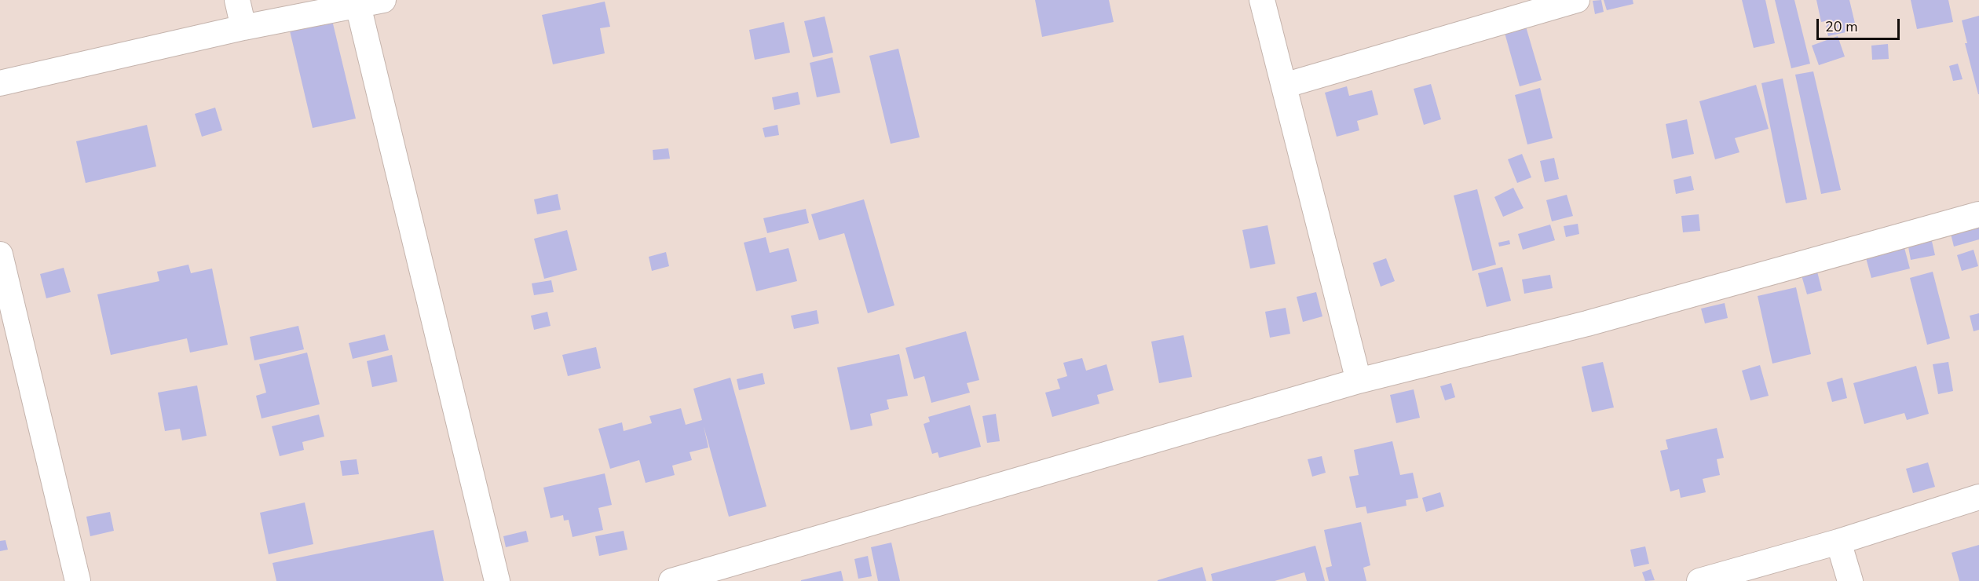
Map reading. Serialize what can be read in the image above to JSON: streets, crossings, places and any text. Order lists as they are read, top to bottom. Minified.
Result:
{"scale_bar":"20 m"}
